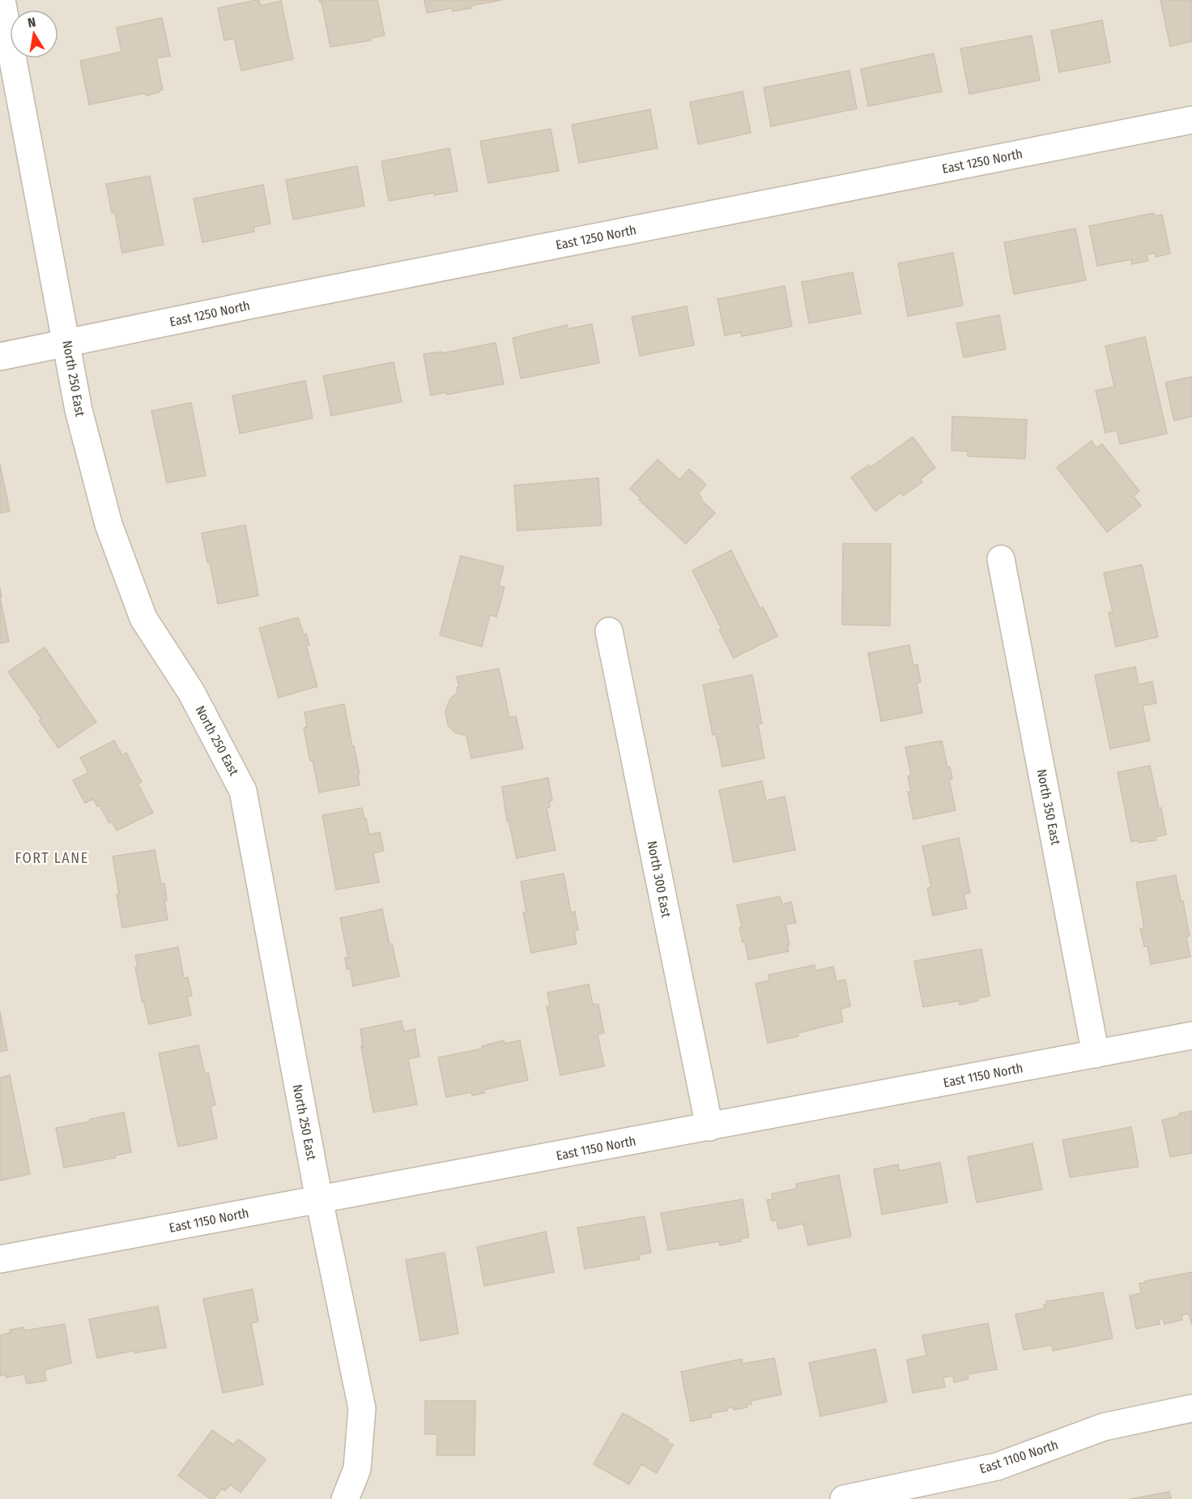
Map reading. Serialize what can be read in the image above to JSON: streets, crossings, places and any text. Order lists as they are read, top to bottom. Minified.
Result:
{"streets":{"street":["East 1250 North","North 250 East","North 350 East","North 300 East","East 1150 North","East 1100 North"]},"crossings":[["East 1250 North","North 250 East"],["North 250 East","East 1150 North"],["North 350 East","East 1150 North"],["North 300 East","East 1150 North"]],"districts":["FORT LANE"],"north":"top"}
